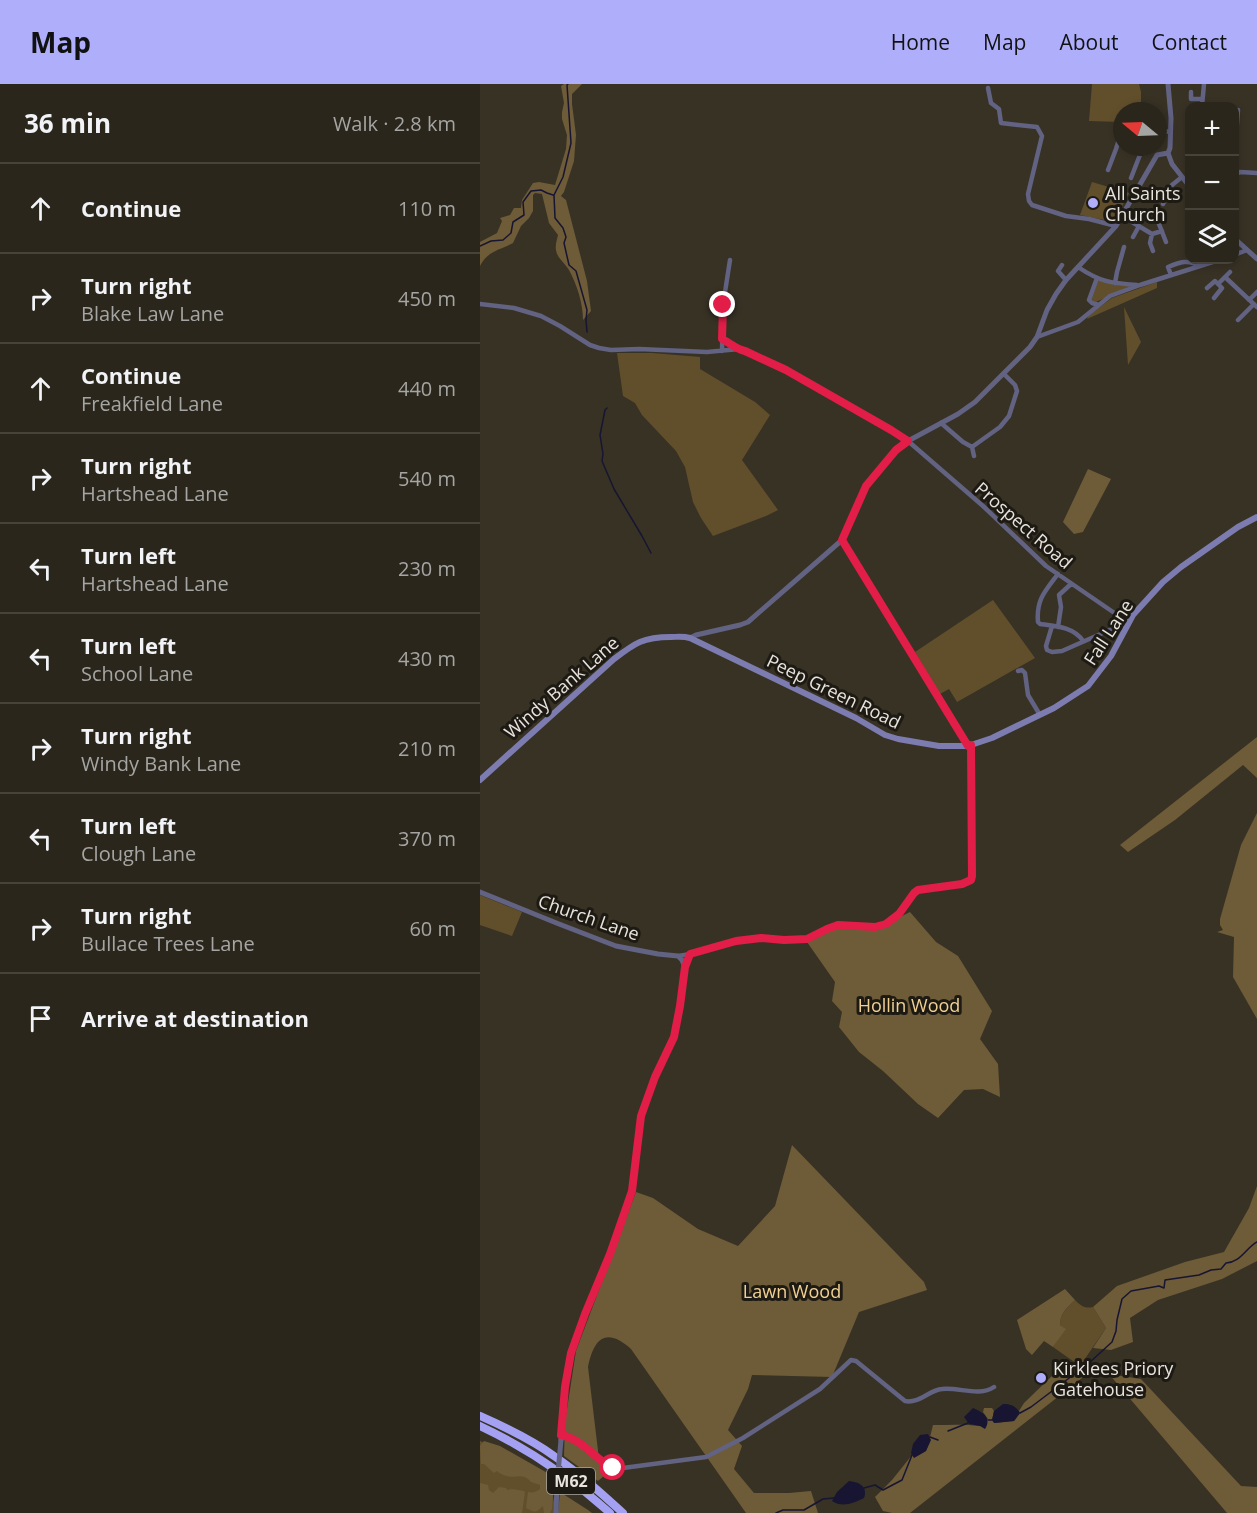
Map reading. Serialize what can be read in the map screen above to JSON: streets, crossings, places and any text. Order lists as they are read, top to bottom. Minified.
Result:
{"streets":{"highway":["M62"],"main road":["Fall Lane","Windy Bank Lane","Peep Green Road"],"street":["Prospect Road","Church Lane"]},"crossings":[["Prospect Road","Fall Lane"],["Prospect Road","Windy Bank Lane"],["Fall Lane","Peep Green Road"],["Windy Bank Lane","Peep Green Road"]],"parks":["Hollin Wood","Lawn Wood"],"places":["All Saints Church","Kirklees Priory Gatehouse"],"north":"left","page":{"header":"Map","nav":["Home","Map","About","Contact"],"heading":["36 min","Walk · 2.8 km"],"map_buttons":["+","−"],"list":[["Continue","110 m"],["Turn right","Blake Law Lane","450 m"],["Continue","Freakfield Lane","440 m"],["Turn right","Hartshead Lane","540 m"],["Turn left","Hartshead Lane","230 m"],["Turn left","School Lane","430 m"],["Turn right","Windy Bank Lane","210 m"],["Turn left","Clough Lane","370 m"],["Turn right","Bullace Trees Lane","60 m"],"Arrive at destination"]}}
